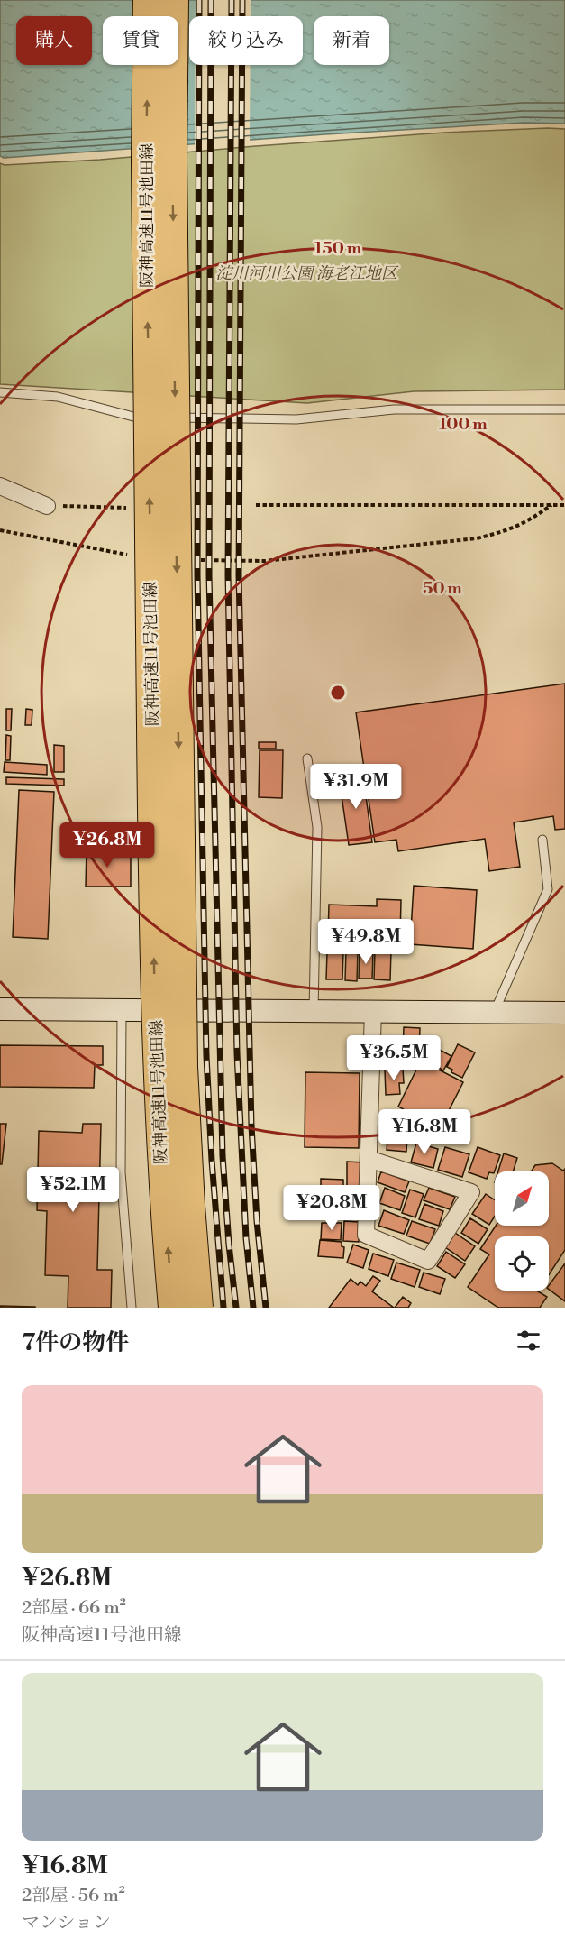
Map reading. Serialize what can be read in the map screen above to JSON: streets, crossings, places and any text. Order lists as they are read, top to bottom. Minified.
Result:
{"streets":{"highway":["阪神高速11号池田線"]},"parks":["淀川河川公園 海老江地区"],"north":"top right","page":{"chip":["購入","賃貸","絞り込み","新着"],"price":["¥31.9M","¥26.8M","¥49.8M","¥36.5M","¥16.8M","¥52.1M","¥20.8M"],"heading":"7件の物件","list":[{"name":"¥26.8M","note":"2部屋 · 66 m² · 阪神高速11号池田線"},{"name":"¥16.8M","note":"2部屋 · 56 m² · マンション"}]},"rings":["150 m","100 m","50 m"]}
